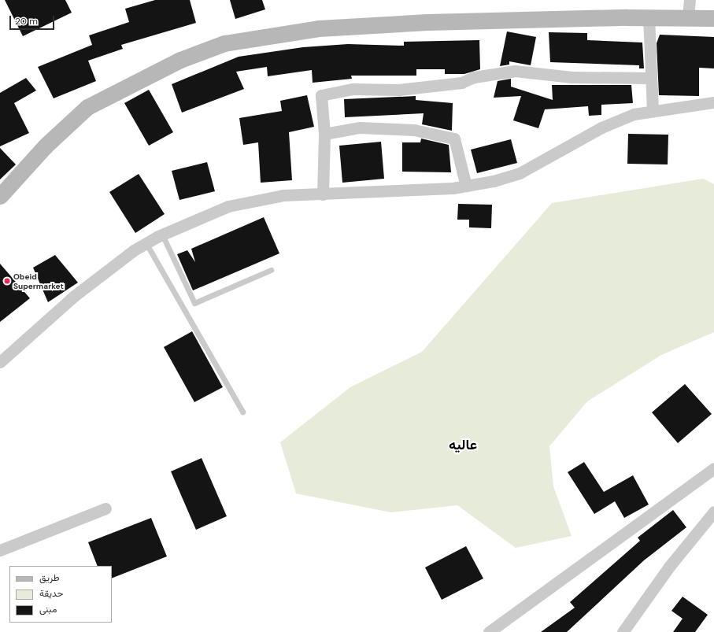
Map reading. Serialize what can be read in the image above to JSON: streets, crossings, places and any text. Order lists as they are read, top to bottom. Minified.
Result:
{"districts":["عاليه"],"places":["Obeid Supermarket"],"legend":["طريق","حديقة","مبنى"],"scale_bar":"20 m"}
